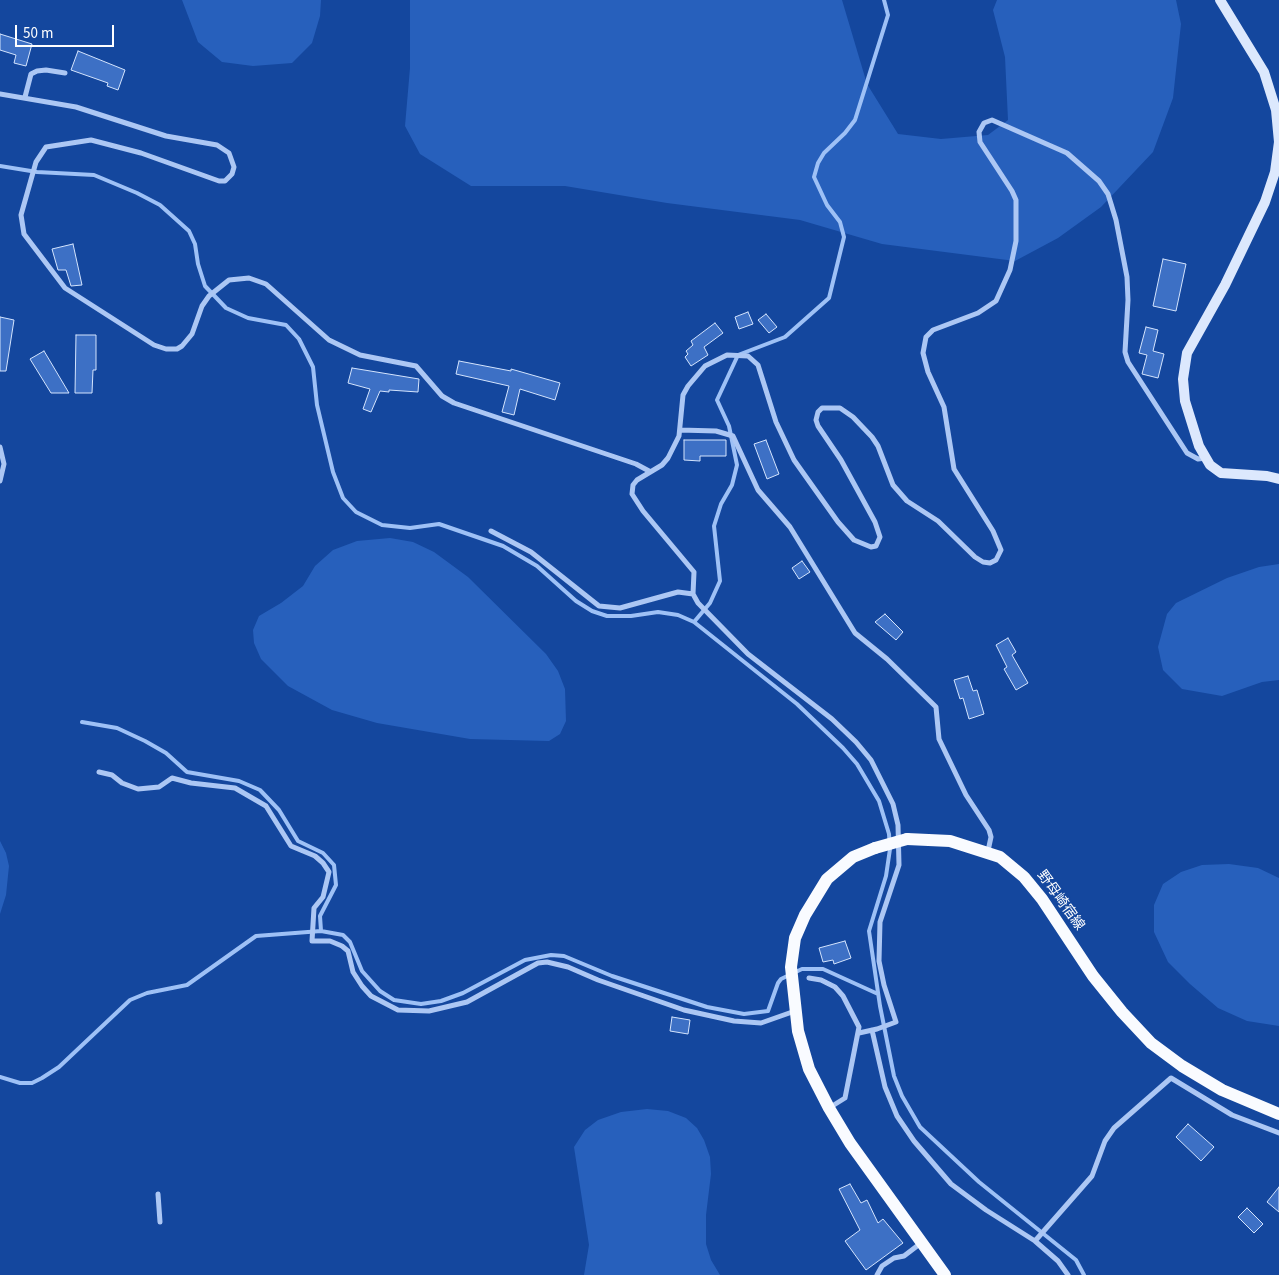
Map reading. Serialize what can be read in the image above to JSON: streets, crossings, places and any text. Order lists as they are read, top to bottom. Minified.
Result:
{"streets":{"main road":["野母崎宿線"]},"scale_bar":"50 m"}
